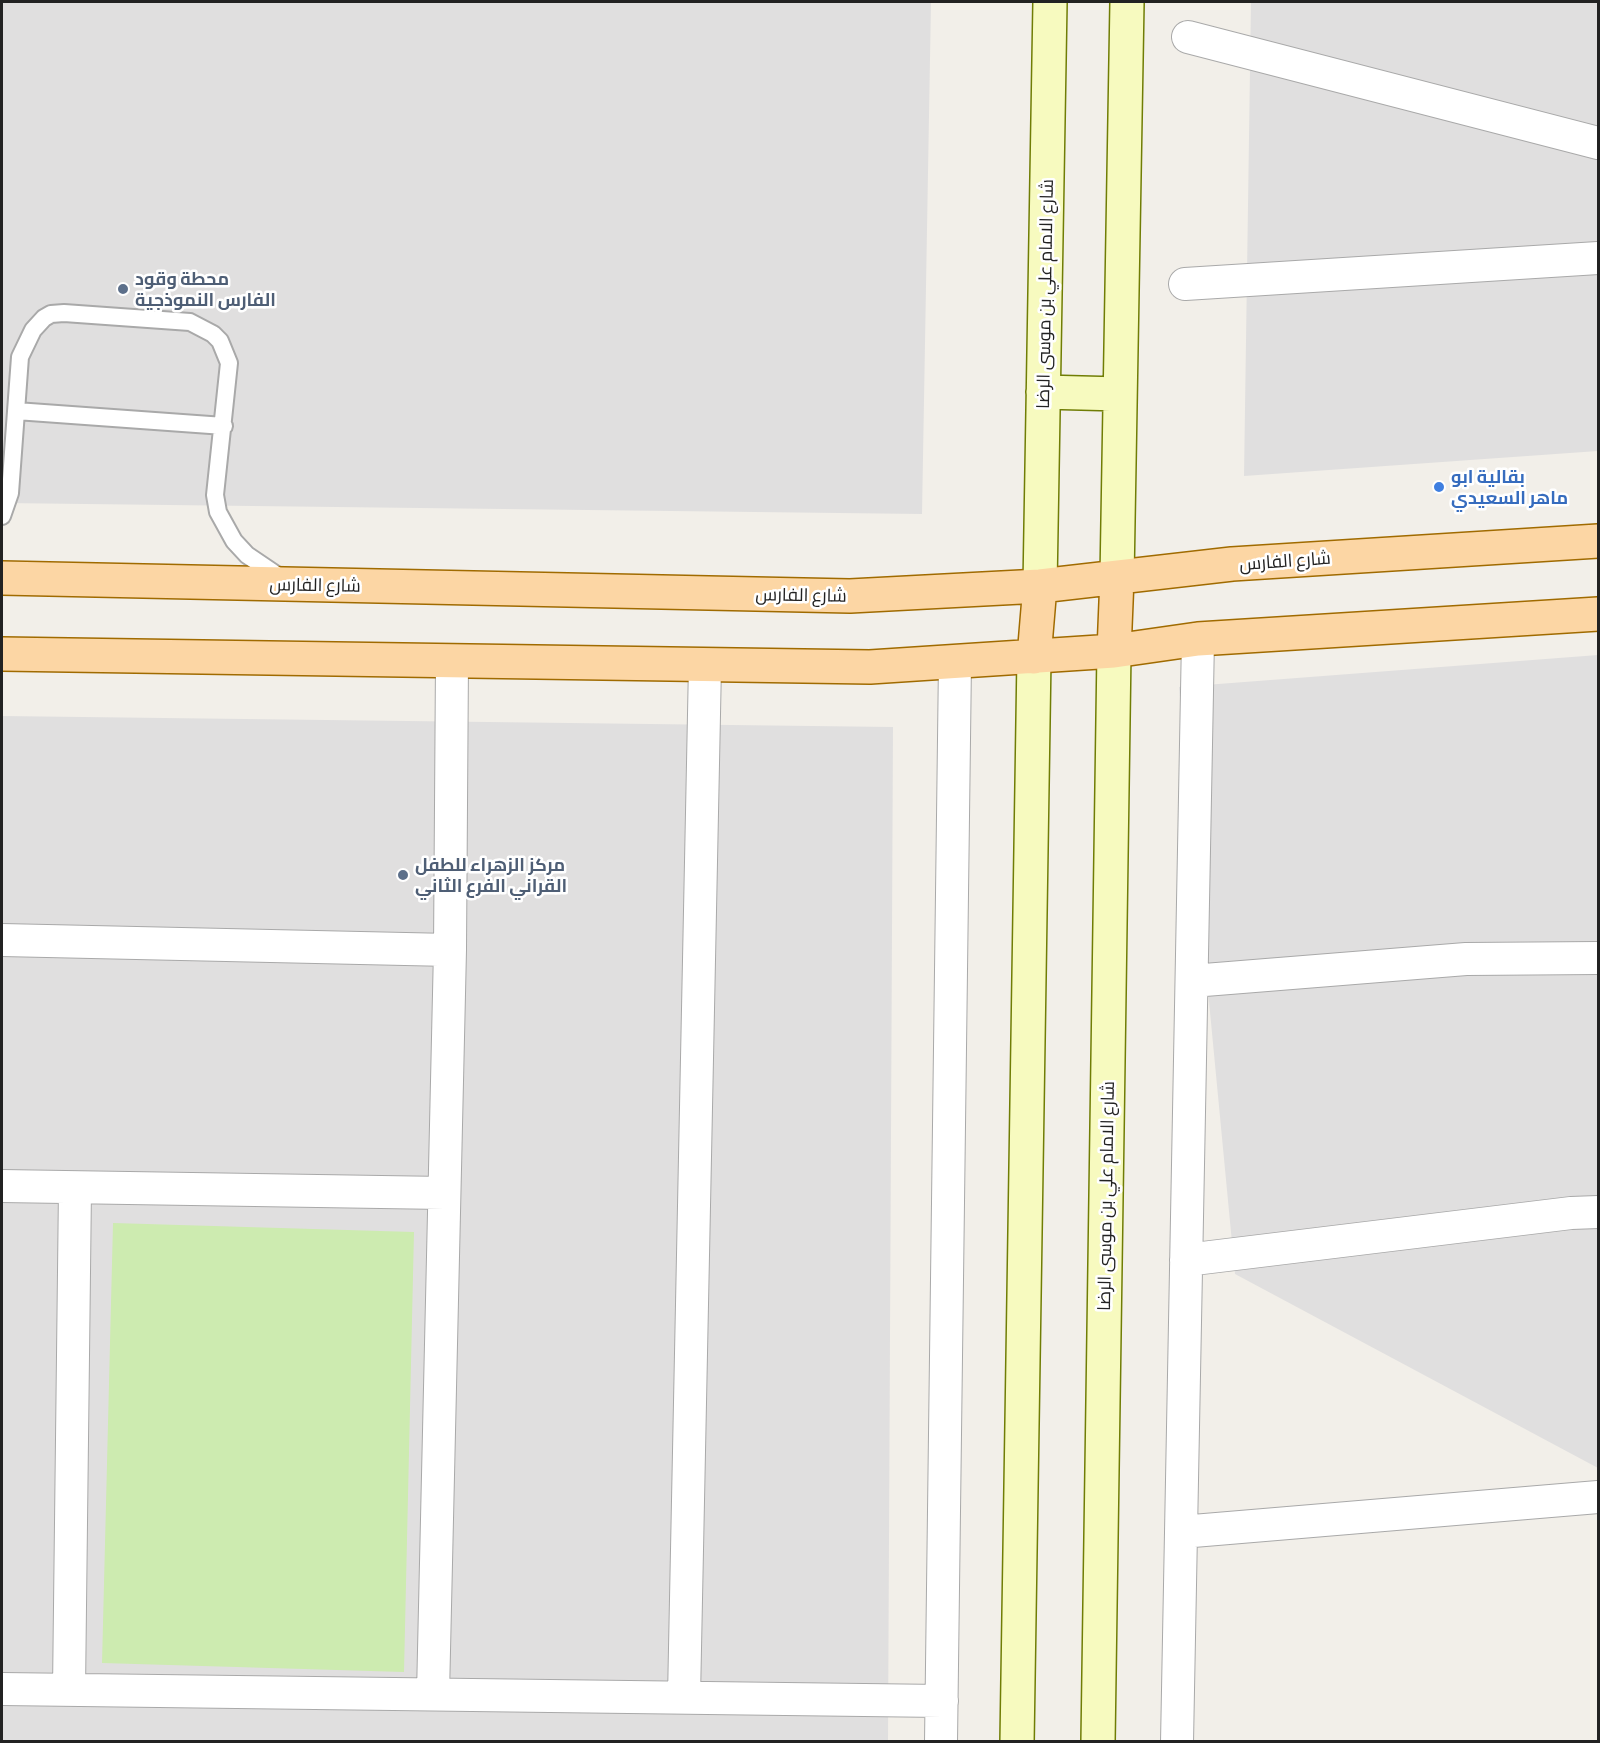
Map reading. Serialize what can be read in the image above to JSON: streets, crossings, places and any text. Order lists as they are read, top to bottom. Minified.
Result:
{"streets":{"main road":["شارع الامام علي بن موسى الرضا","شارع الفارس"]},"crossings":[["شارع الامام علي بن موسى الرضا","شارع الفارس"]],"places":["محطة وقود الفارس النموذجية","بقالية ابو ماهر السعيدي","مركز الزهراء للطفل القراني الفرع الثاني"]}
